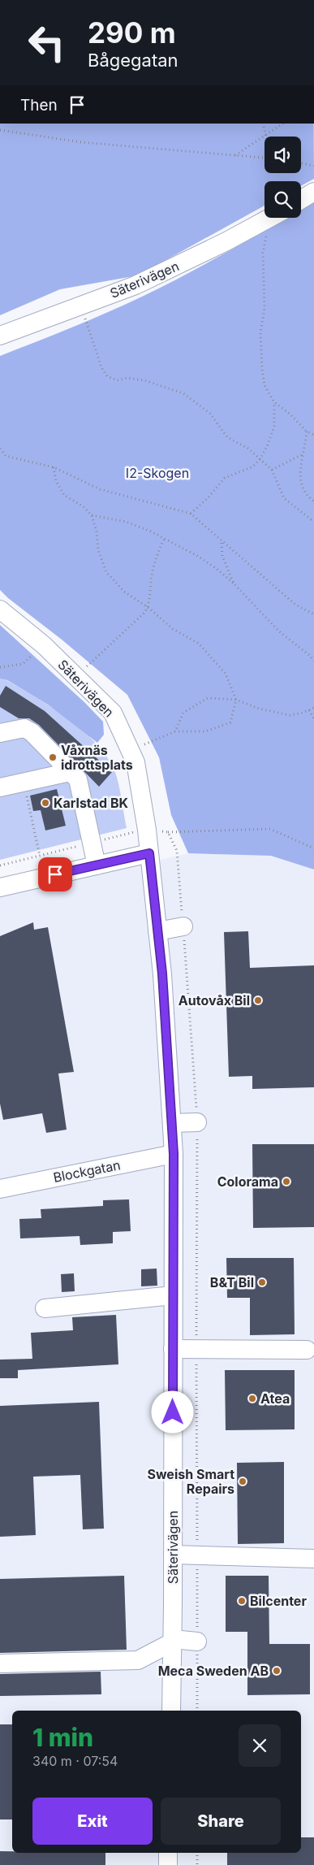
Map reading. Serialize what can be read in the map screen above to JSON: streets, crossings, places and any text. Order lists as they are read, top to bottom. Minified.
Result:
{"streets":{"street":["Säterivägen","Blockgatan"]},"crossings":[["Säterivägen","Blockgatan"]],"parks":["I2-Skogen"],"places":["Våxnäs idrottsplats","Karlstad BK","Autovåx Bil","Colorama","B&T Bil","Atea","Sweish Smart Repairs","Bilcenter","Meca Sweden AB"],"page":{"turn":["290 m","Bågegatan"],"then":"Then","heading":["1 min","340 m · 07:54"],"buttons":["Exit","Share"]}}
